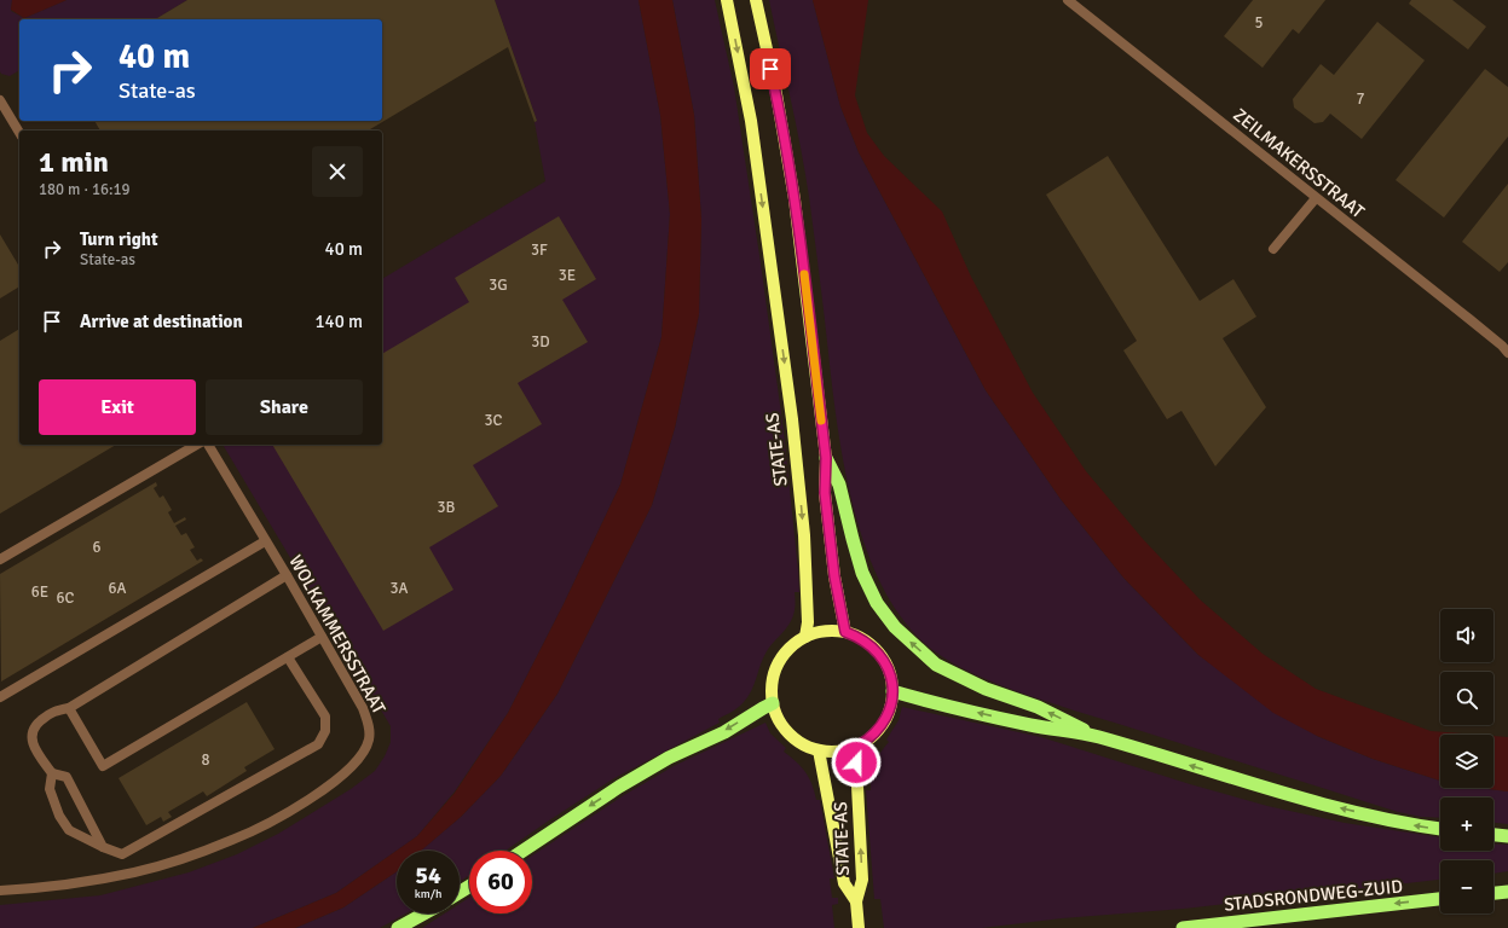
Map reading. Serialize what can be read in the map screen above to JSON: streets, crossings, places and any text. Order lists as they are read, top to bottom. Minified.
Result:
{"streets":{"highway":["STADSRONDWEG-ZUID"],"main road":["STATE-AS"],"street":["ZEILMAKERSSTRAAT","WOLKAMMERSSTRAAT"]},"house_numbers":["5","7","3F","3E","3G","3D","3C","3B","6","6A","3A","6E","6C","8"],"page":{"turn":["40 m","State-as"],"heading":["1 min","180 m · 16:19"],"list":[{"name":"Turn right","note":"State-as","value":"40 m"},{"name":"Arrive at destination","value":"140 m"}],"buttons":["Exit","Share"],"map_buttons":["+","−"],"speed":"54 km/h","limit":"60"}}
